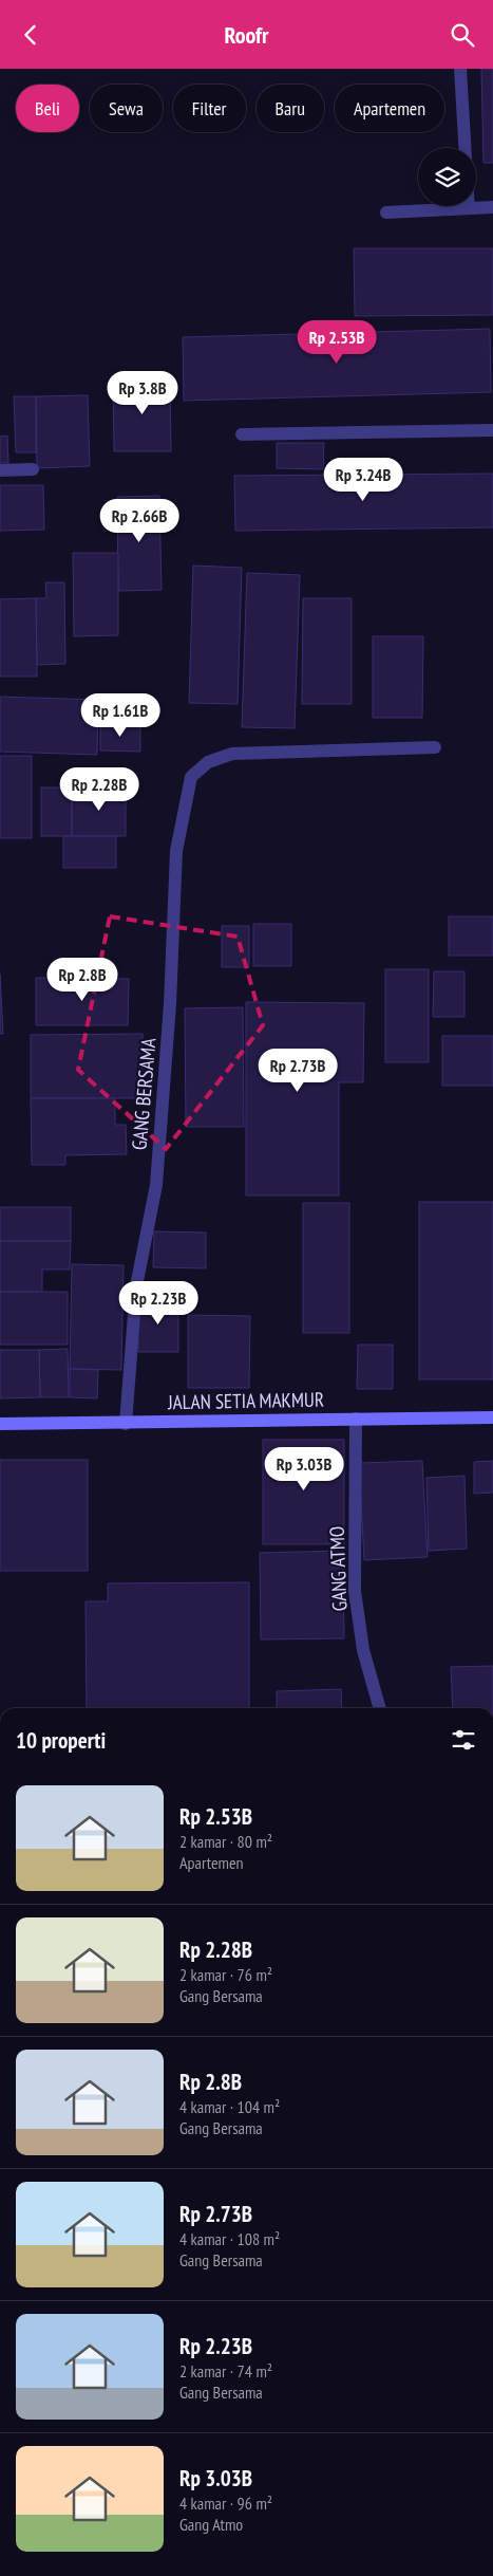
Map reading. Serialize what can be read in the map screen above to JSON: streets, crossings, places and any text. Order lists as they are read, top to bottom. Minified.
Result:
{"streets":{"main road":["JALAN SETIA MAKMUR"],"street":["GANG BERSAMA","GANG ATMO"]},"crossings":[["GANG BERSAMA","JALAN SETIA MAKMUR"],["JALAN SETIA MAKMUR","GANG ATMO"]],"page":{"header":"Roofr","chip":["Beli","Sewa","Filter","Baru","Apartemen"],"price":["Rp 2.53B","Rp 3.8B","Rp 3.24B","Rp 2.66B","Rp 1.61B","Rp 2.28B","Rp 2.8B","Rp 2.73B","Rp 2.23B","Rp 3.03B"],"heading":"10 properti","list":[{"name":"Rp 2.53B","note":"2 kamar · 80 m² · Apartemen"},{"name":"Rp 2.28B","note":"2 kamar · 76 m² · Gang Bersama"},{"name":"Rp 2.8B","note":"4 kamar · 104 m² · Gang Bersama"},{"name":"Rp 2.73B","note":"4 kamar · 108 m² · Gang Bersama"},{"name":"Rp 2.23B","note":"2 kamar · 74 m² · Gang Bersama"},{"name":"Rp 3.03B","note":"4 kamar · 96 m² · Gang Atmo"}]}}
